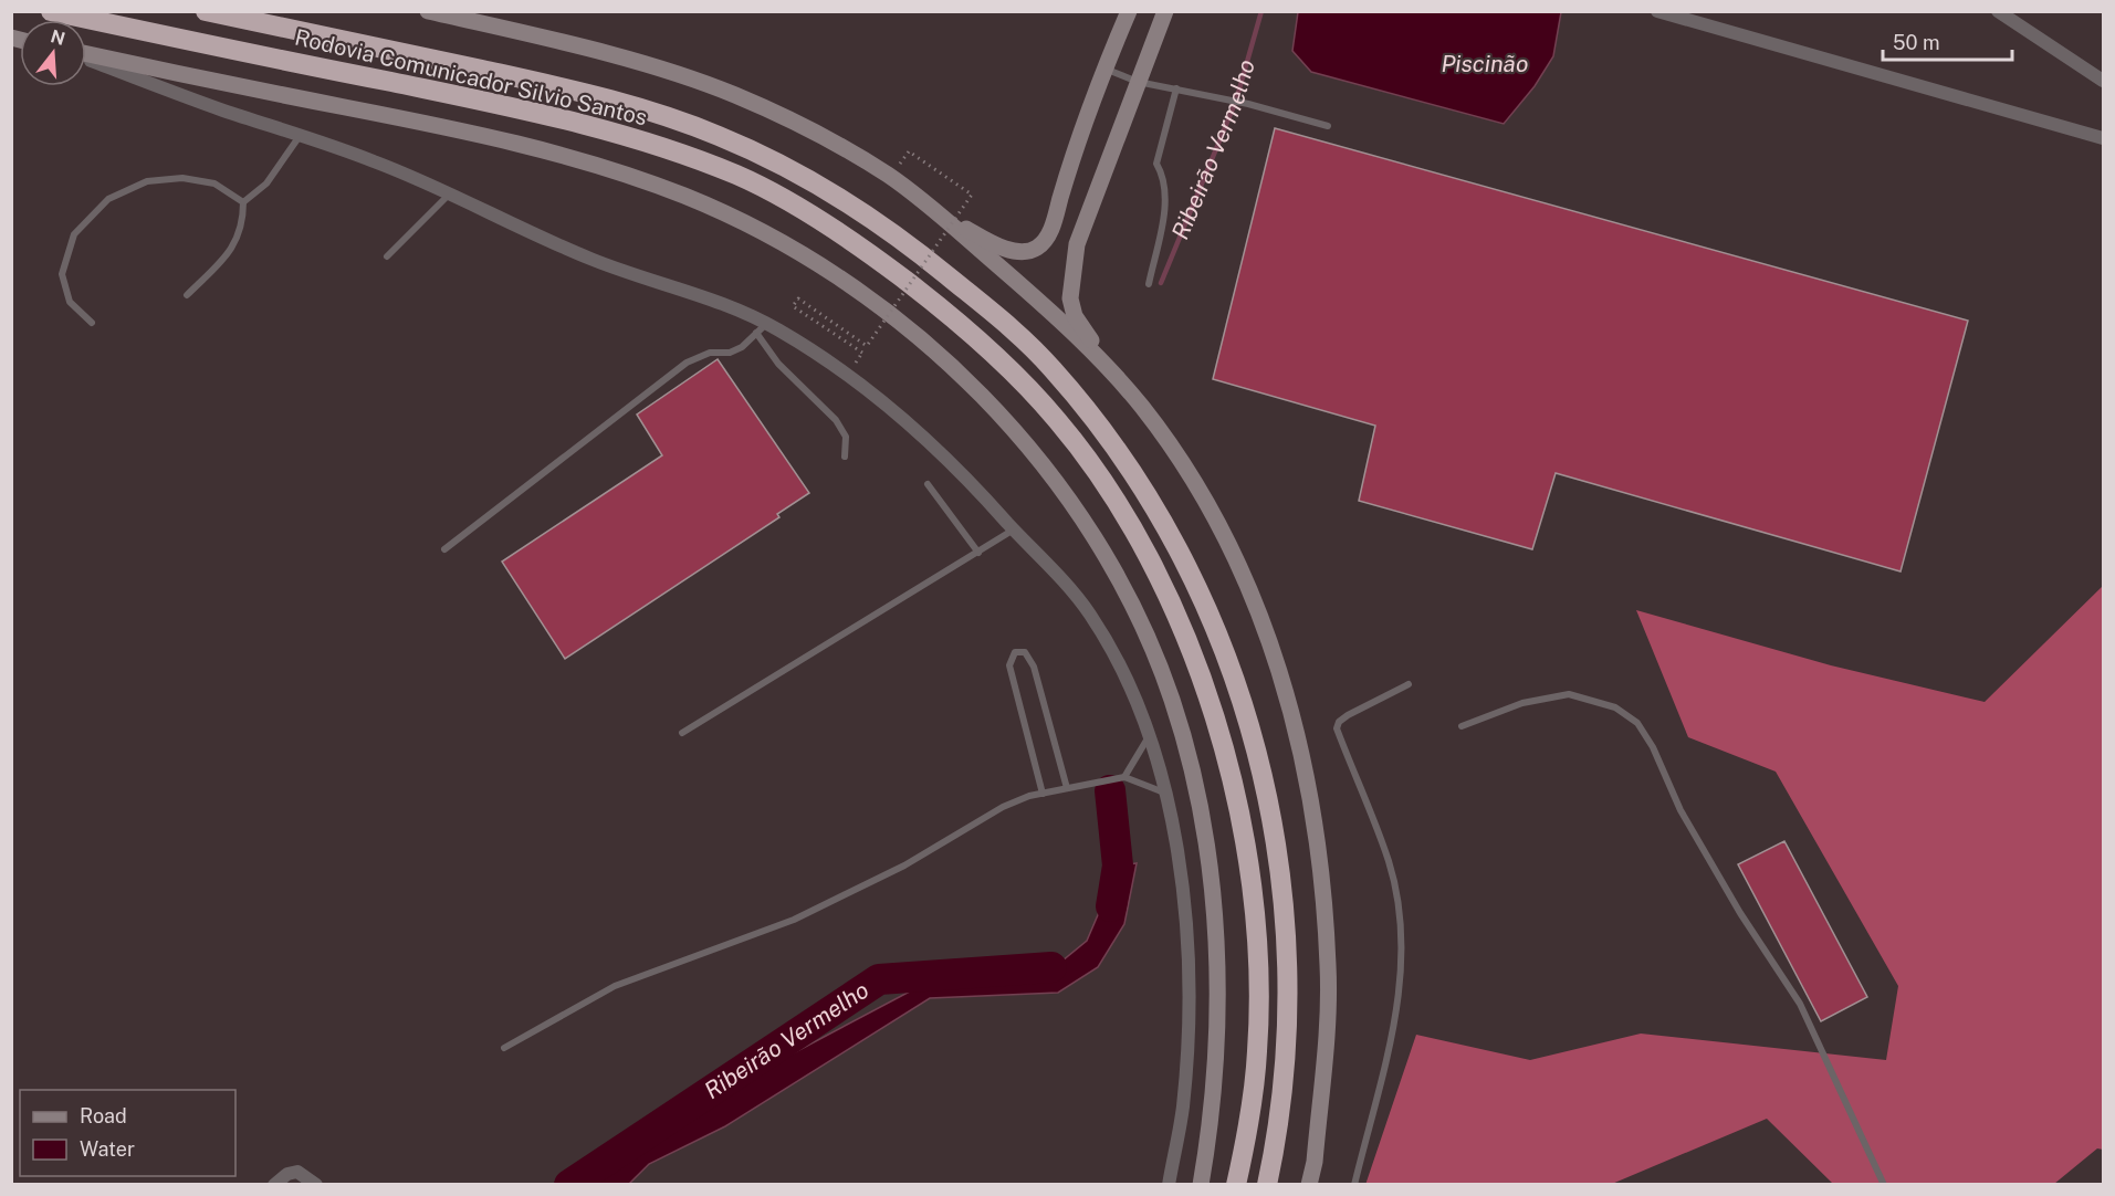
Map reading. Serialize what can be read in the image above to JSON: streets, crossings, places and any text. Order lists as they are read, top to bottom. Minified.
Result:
{"streets":{"highway":["Rodovia Comunicador Silvio Santos"]},"water":["Piscinão","Ribeirão Vermelho"],"legend":["Road","Water"],"scale_bar":"50 m","north":"top"}
